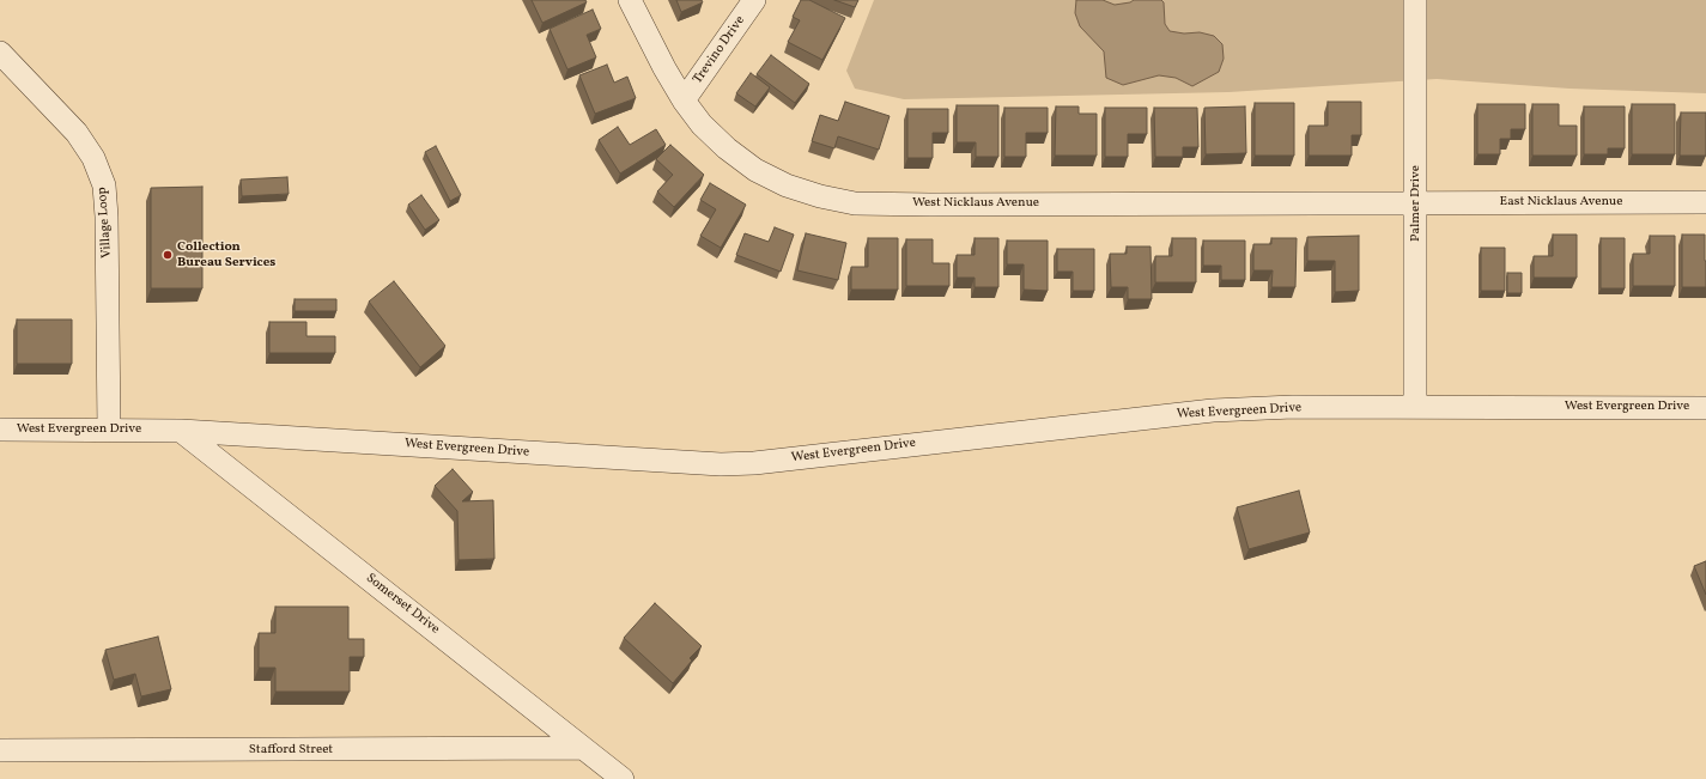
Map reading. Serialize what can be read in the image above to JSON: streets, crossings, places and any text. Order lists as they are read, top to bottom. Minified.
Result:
{"streets":{"street":["Trevino Drive","East Nicklaus Avenue","West Nicklaus Avenue","Palmer Drive","Village Loop","West Evergreen Drive","Somerset Drive","Stafford Street"]},"crossings":[["Trevino Drive","West Nicklaus Avenue"],["East Nicklaus Avenue","West Nicklaus Avenue"],["East Nicklaus Avenue","Palmer Drive"],["West Nicklaus Avenue","Palmer Drive"],["Palmer Drive","West Evergreen Drive"],["Village Loop","West Evergreen Drive"],["West Evergreen Drive","Somerset Drive"],["Somerset Drive","Stafford Street"]],"places":["Collection Bureau Services"]}
